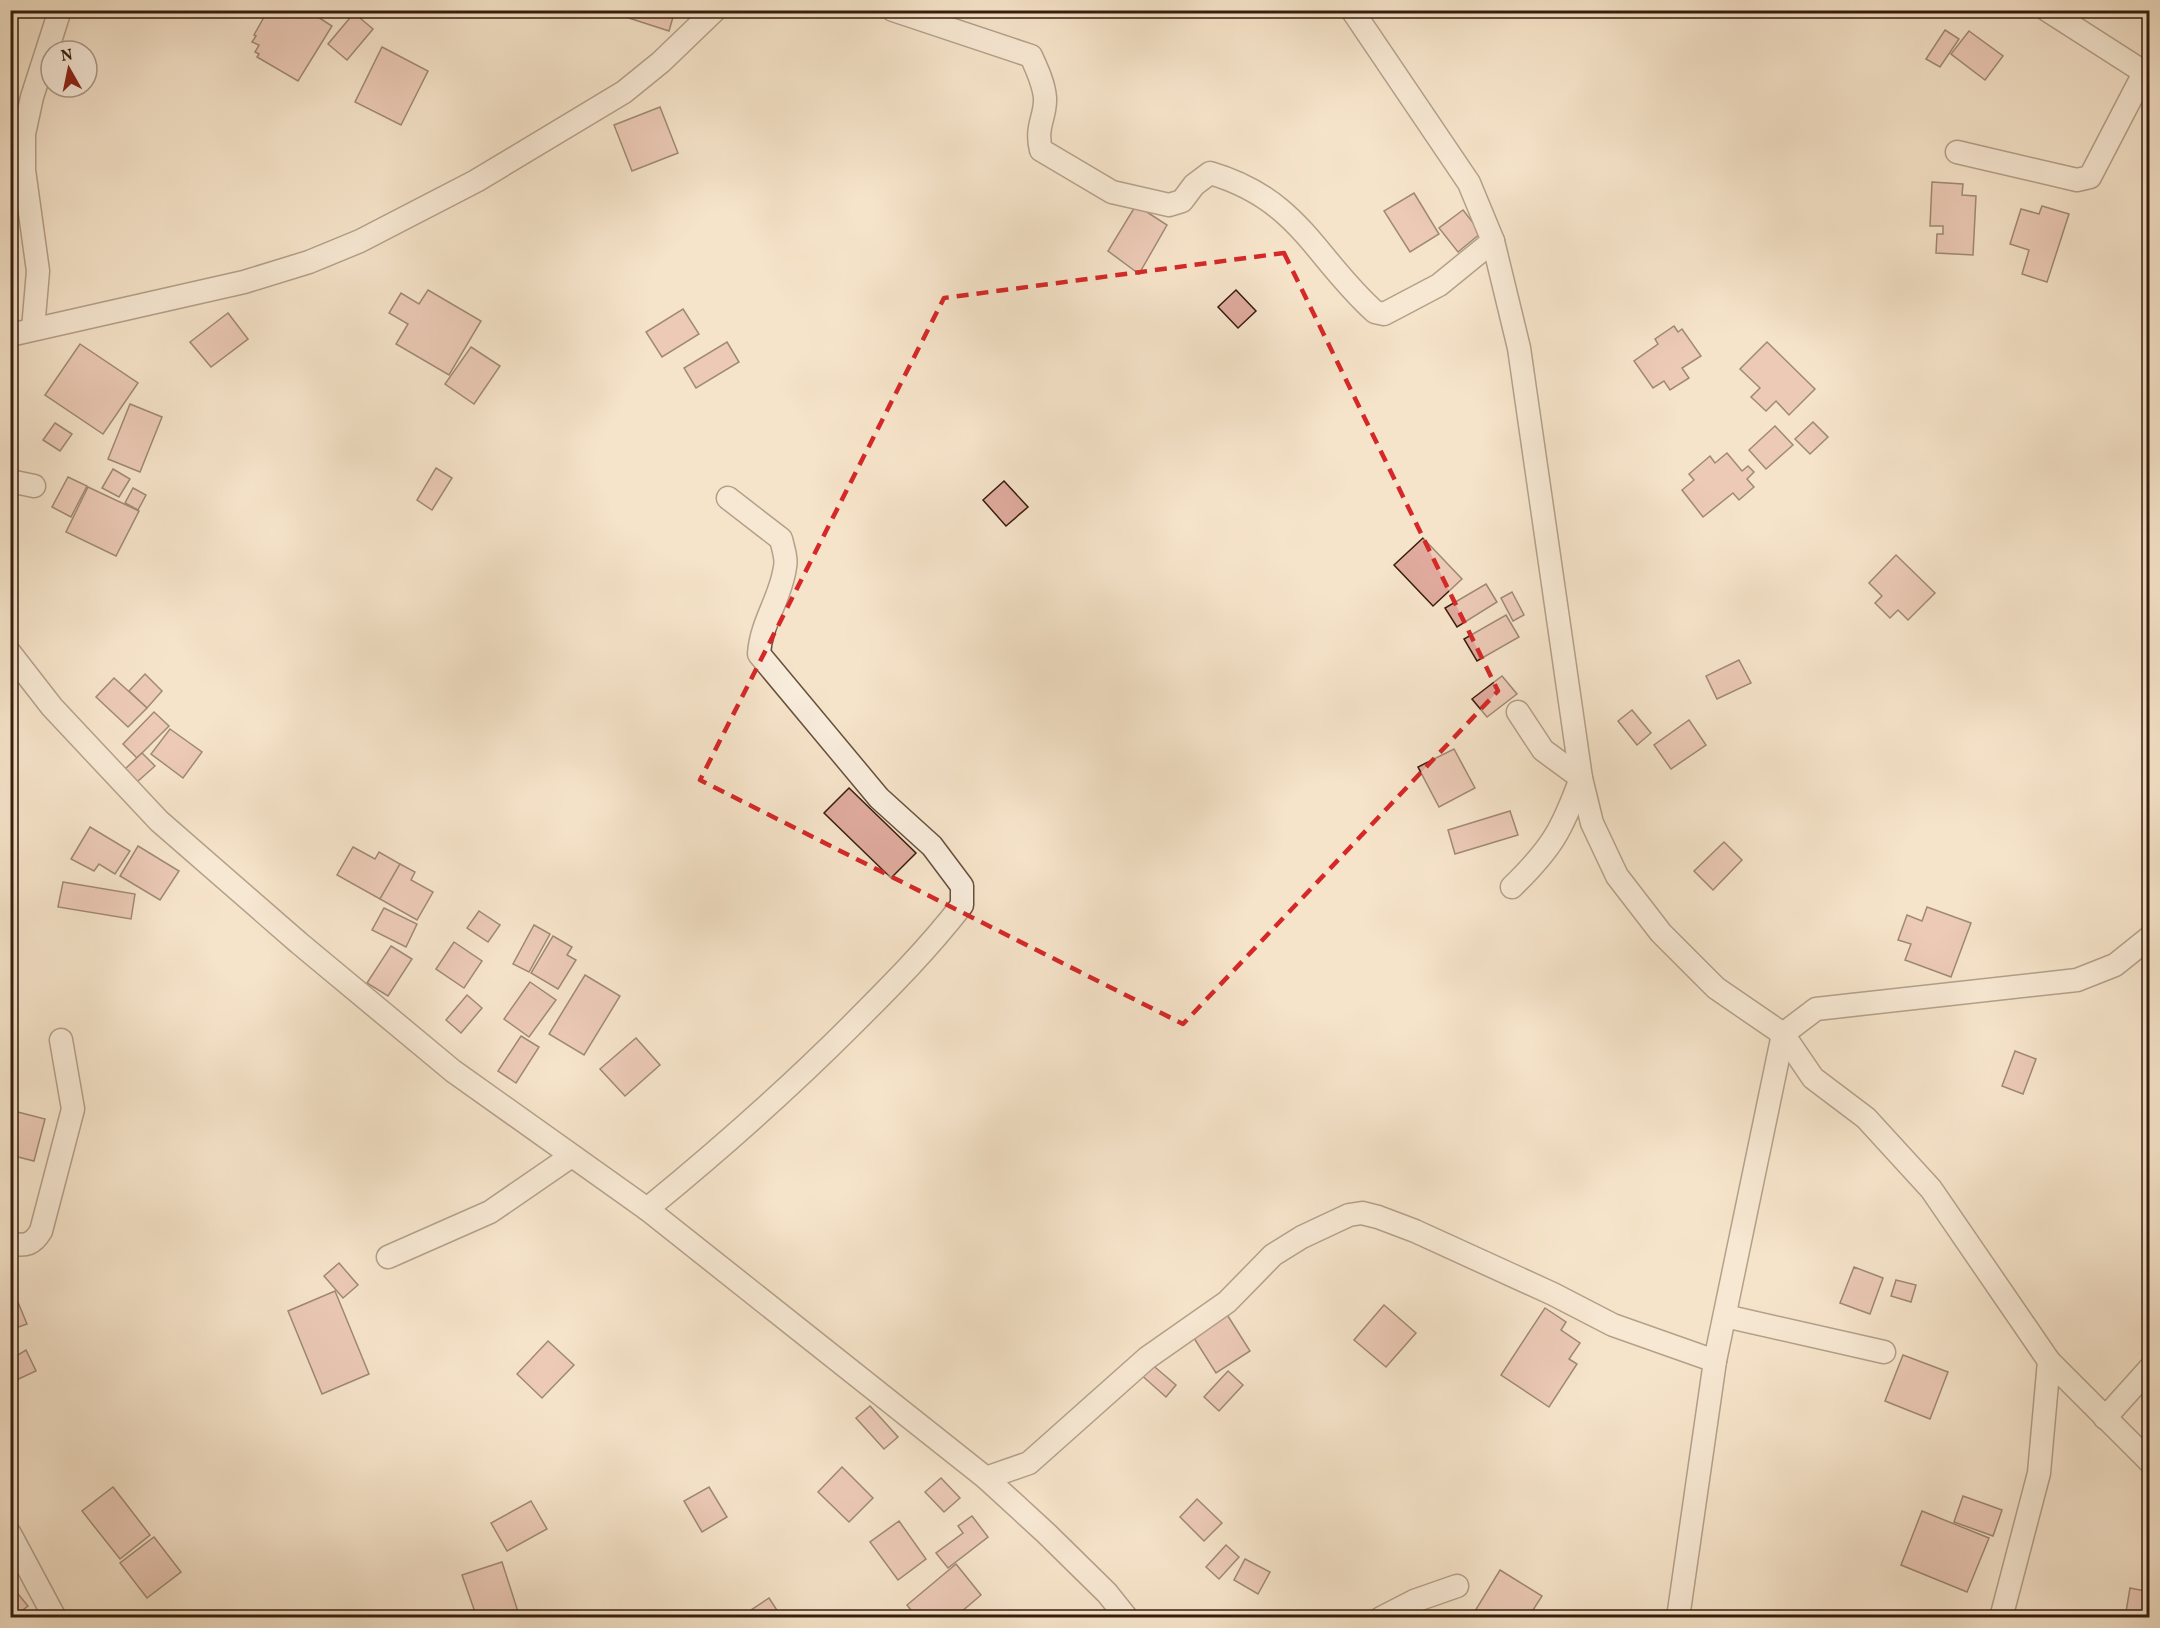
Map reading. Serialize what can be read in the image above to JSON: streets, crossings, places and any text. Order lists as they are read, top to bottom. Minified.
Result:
{"north":"top"}
